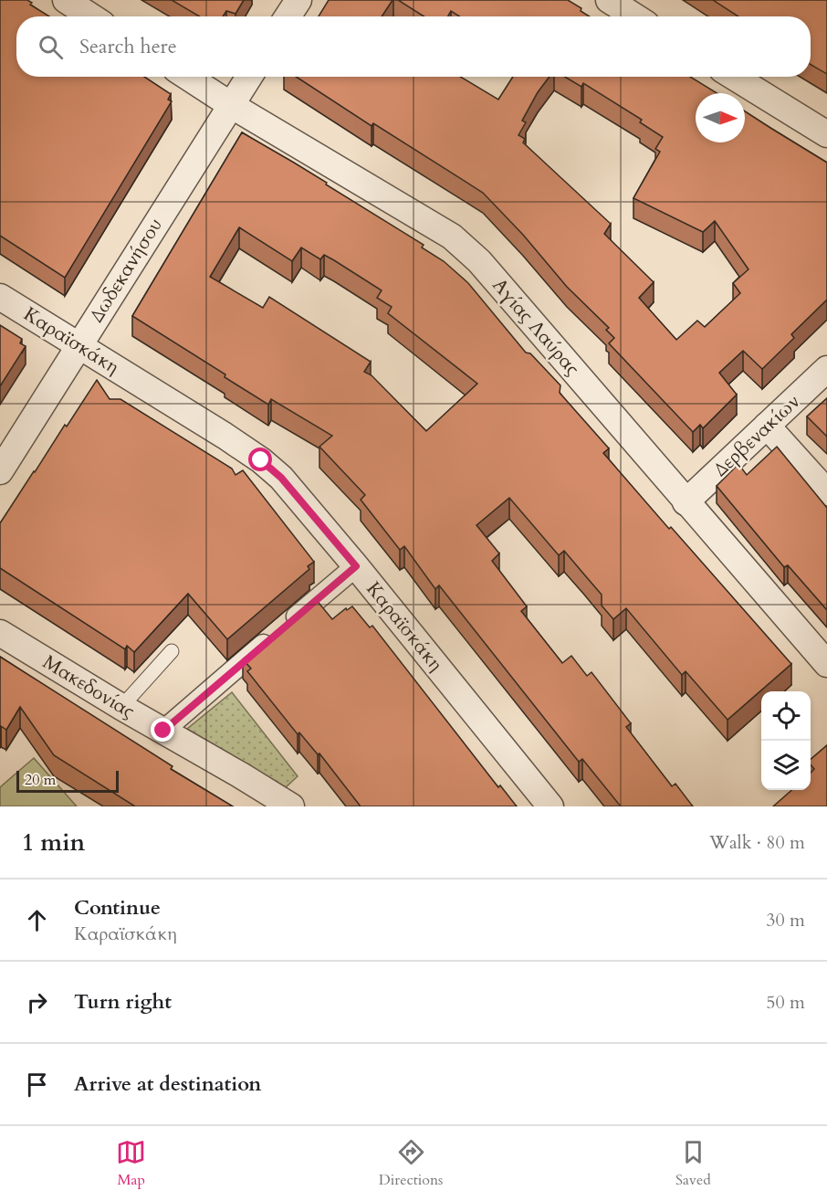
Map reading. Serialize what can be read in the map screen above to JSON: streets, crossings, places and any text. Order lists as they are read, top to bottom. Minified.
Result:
{"streets":{"street":["Δωδεκανήσου","Αγίας Λαύρας","Καραϊσκάκη","Δερβενακίων","Μακεδονίας"]},"crossings":[["Δωδεκανήσου","Αγίας Λαύρας"],["Δωδεκανήσου","Καραϊσκάκη"],["Αγίας Λαύρας","Δερβενακίων"]],"scale_bar":"20 m","north":"right","page":{"search":"Search here","scale":"20 m","heading":["1 min","Walk · 80 m"],"list":[["Continue","Καραϊσκάκη","30 m"],["Turn right","50 m"],"Arrive at destination"],"nav":["Map","Directions","Saved"]}}
